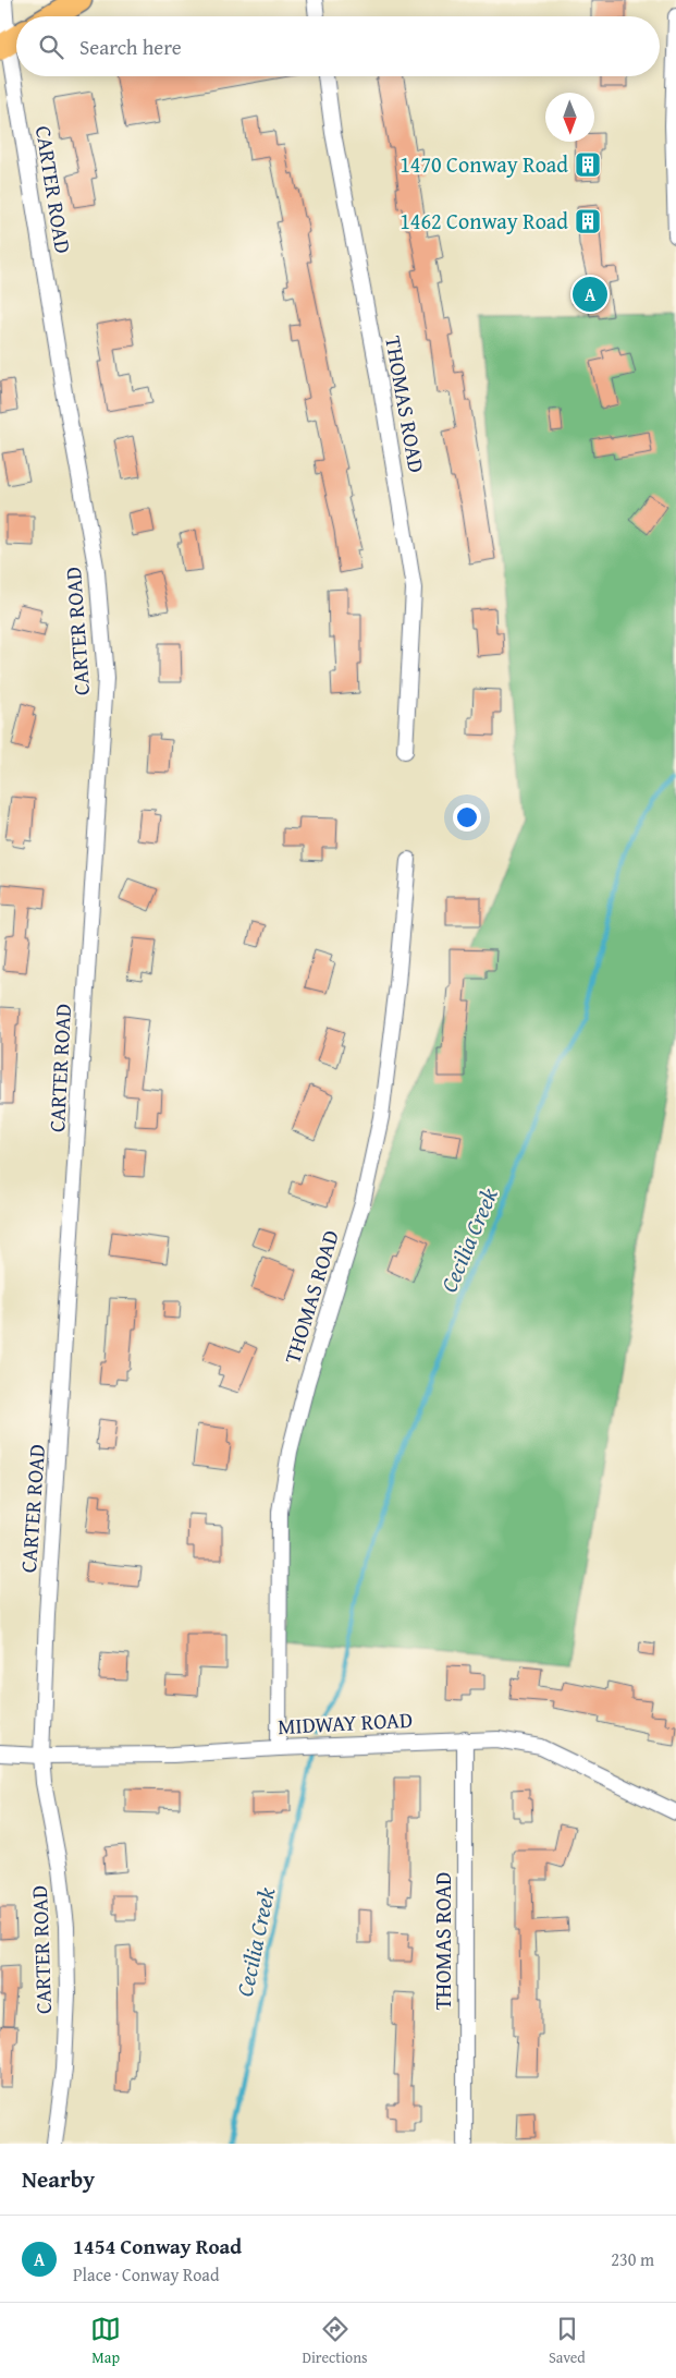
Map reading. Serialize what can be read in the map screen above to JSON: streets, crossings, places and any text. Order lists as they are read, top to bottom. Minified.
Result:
{"streets":{"street":["CARTER ROAD","THOMAS ROAD","MIDWAY ROAD"]},"crossings":[["CARTER ROAD","MIDWAY ROAD"],["THOMAS ROAD","MIDWAY ROAD"]],"water":["Cecilia Creek"],"places":{"building":["1470 Conway Road","1462 Conway Road"]},"north":"bottom","page":{"search":"Search here","pins":"A","heading":"Nearby","list":[{"mark":"A","name":"1454 Conway Road","note":"Place · Conway Road","value":"230 m"}],"nav":["Map","Directions","Saved"]}}
